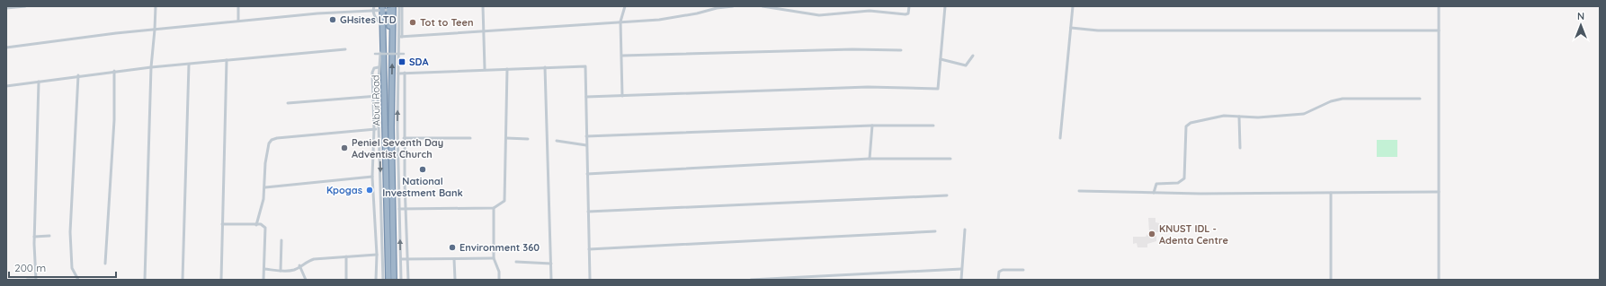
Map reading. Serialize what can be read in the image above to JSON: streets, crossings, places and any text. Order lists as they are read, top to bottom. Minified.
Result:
{"streets":{"highway":["Aburi Road"]},"places":{"other":["GHsites LTD","Tot to Teen","Peniel Seventh Day Adventist Church","National Investment Bank","Kpogas","KNUST IDL - Adenta Centre","Environment 360"],"transit":["SDA"]},"scale_bar":"200 m","north":"top"}
